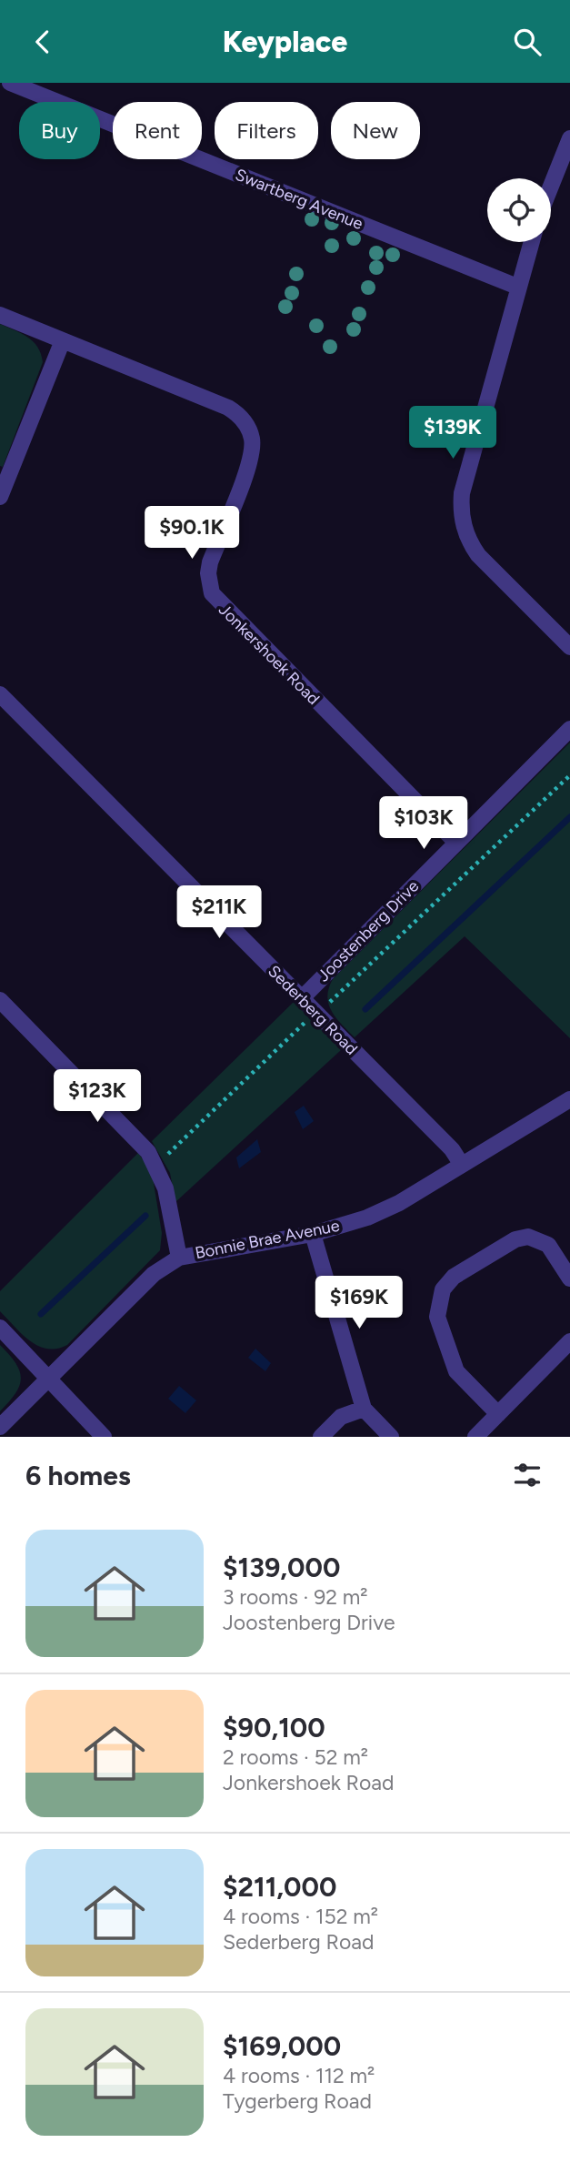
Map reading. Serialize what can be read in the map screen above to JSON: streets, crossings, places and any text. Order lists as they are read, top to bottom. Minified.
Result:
{"streets":{"street":["Swartberg Avenue","Jonkershoek Road","Joostenberg Drive","Sederberg Road","Bonnie Brae Avenue"]},"crossings":[["Jonkershoek Road","Joostenberg Drive"],["Joostenberg Drive","Sederberg Road"],["Sederberg Road","Bonnie Brae Avenue"]],"page":{"header":"Keyplace","chip":["Buy","Rent","Filters","New"],"price":["$139K","$90.1K","$103K","$211K","$123K","$169K"],"heading":"6 homes","list":[{"name":"$139,000","note":"3 rooms · 92 m² · Joostenberg Drive"},{"name":"$90,100","note":"2 rooms · 52 m² · Jonkershoek Road"},{"name":"$211,000","note":"4 rooms · 152 m² · Sederberg Road"},{"name":"$169,000","note":"4 rooms · 112 m² · Tygerberg Road"}]}}
